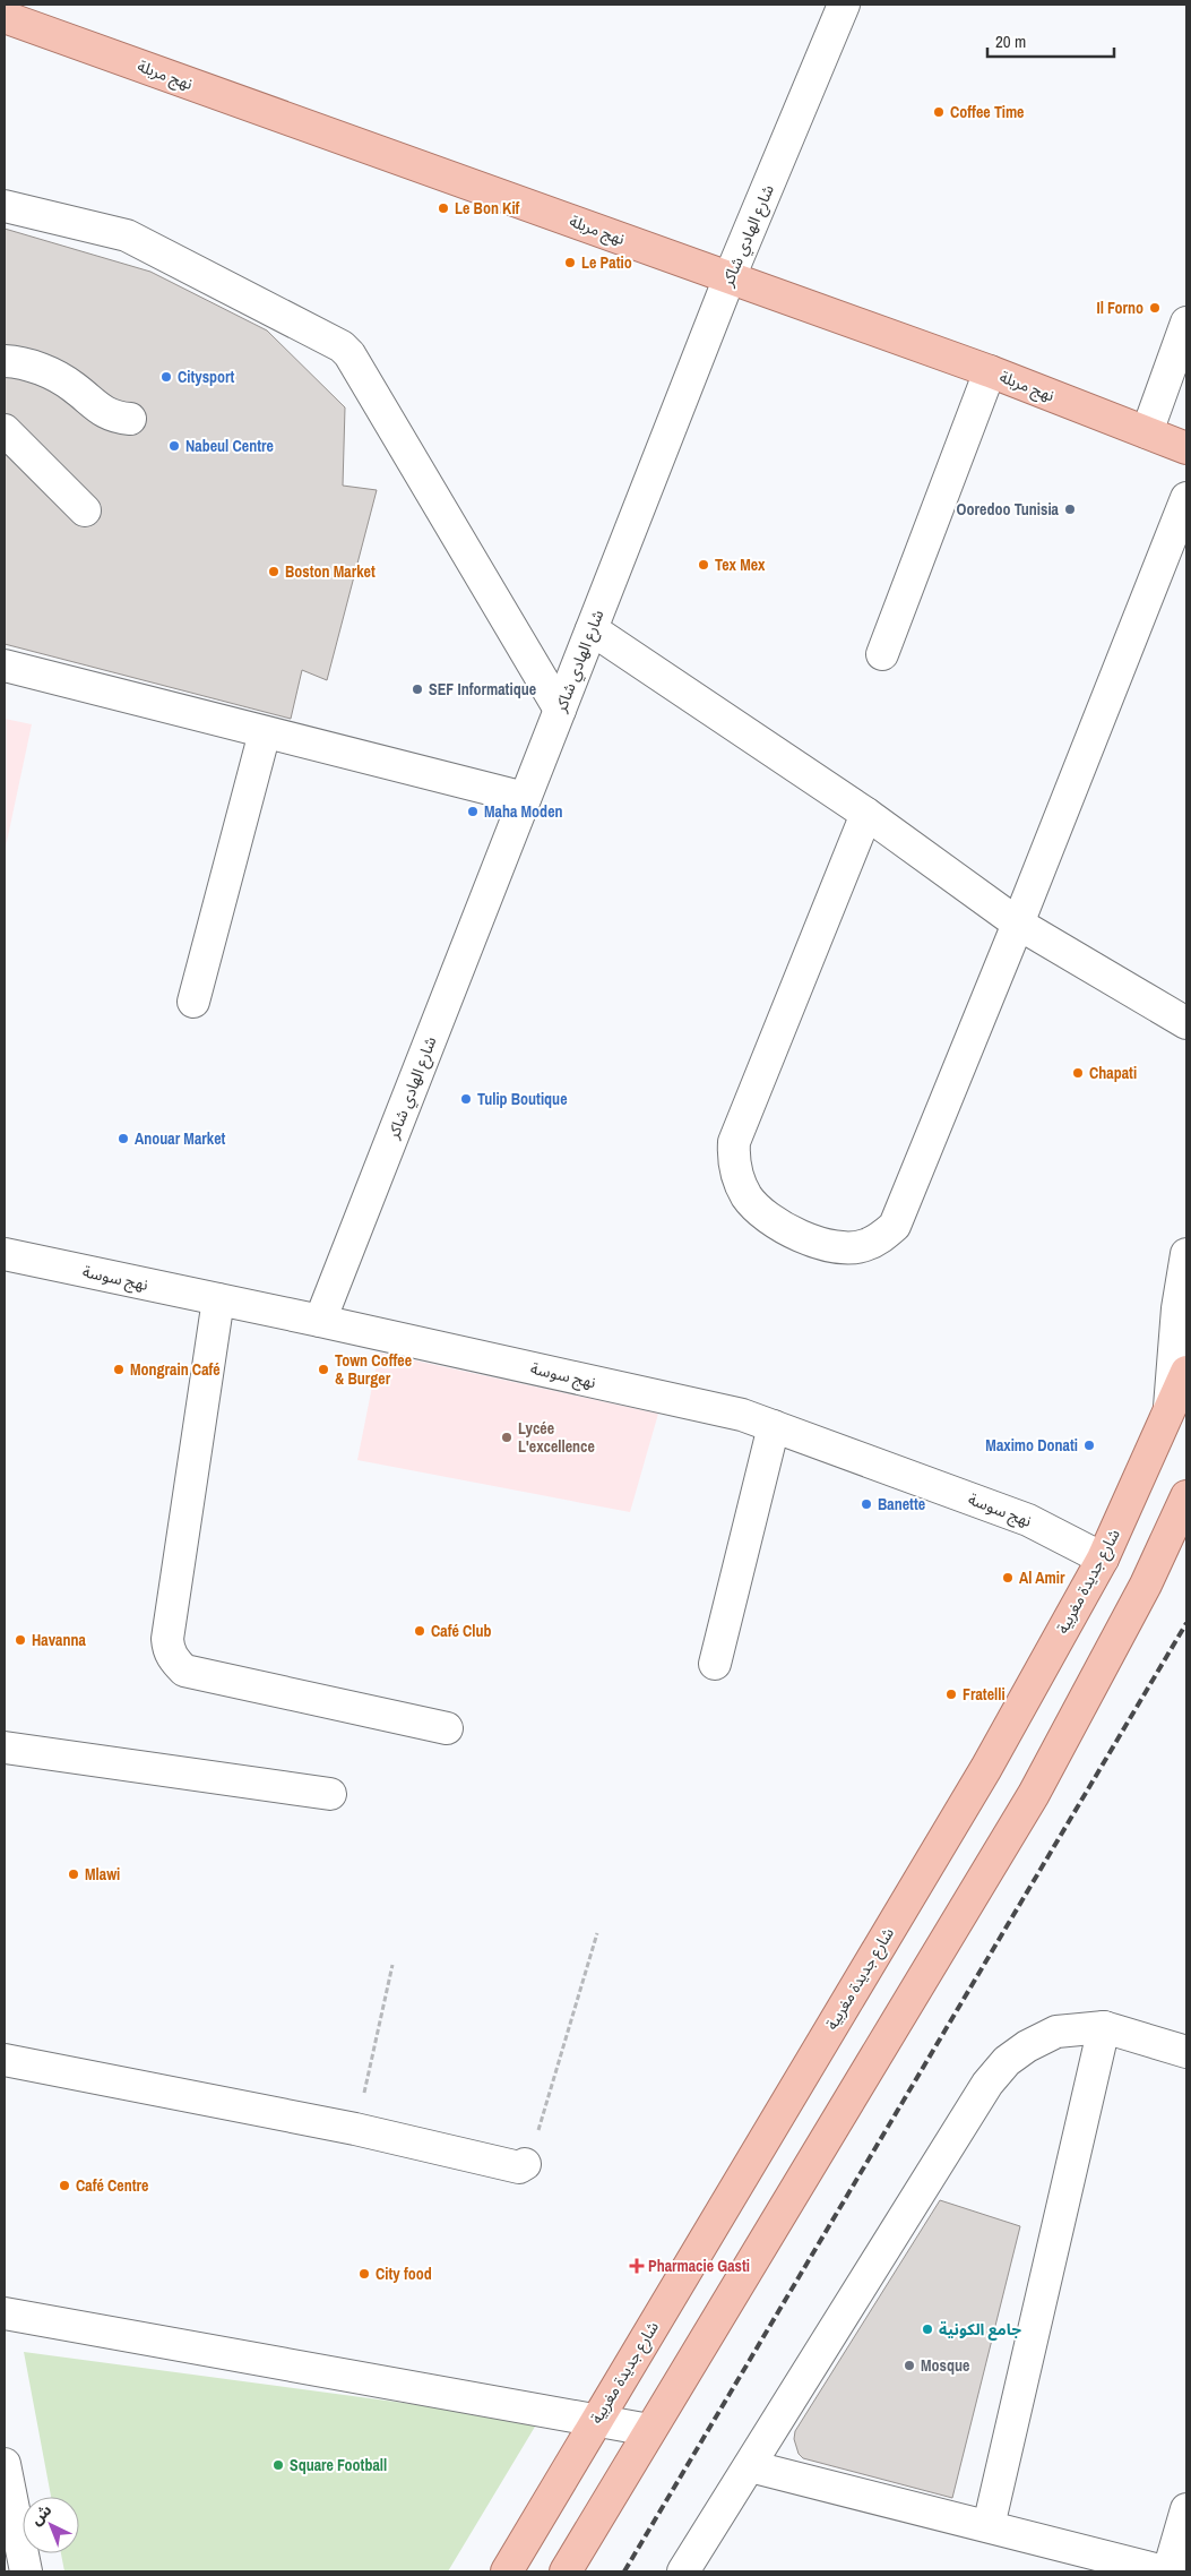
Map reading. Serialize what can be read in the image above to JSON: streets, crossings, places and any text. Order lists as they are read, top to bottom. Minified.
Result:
{"streets":{"main road":["نهج مربلة","شارع جديدة مغربية"],"street":["شارع الهادي شاكر","نهج سوسة"]},"crossings":[["نهج مربلة","شارع الهادي شاكر"],["شارع الهادي شاكر","نهج سوسة"],["نهج سوسة","شارع جديدة مغربية"]],"places":{"other":["Coffee Time","Le Bon Kif","Le Patio","Il Forno","Citysport","Nabeul Centre","Ooredoo Tunisia","Tex Mex","Boston Market","SEF Informatique","Maha Moden","Chapati","Tulip Boutique","Anouar Market","Mongrain Café","Town Coffee & Burger","Lycée L'excellence","Maximo Donati","Banette","Al Amir","Café Club","Havanna","Fratelli","Mlawi","Café Centre","City food","جامع الكونية","Mosque","Square Football"],"health":["Pharmacie Gasti"]},"scale_bar":"20 m","north":"top left"}
